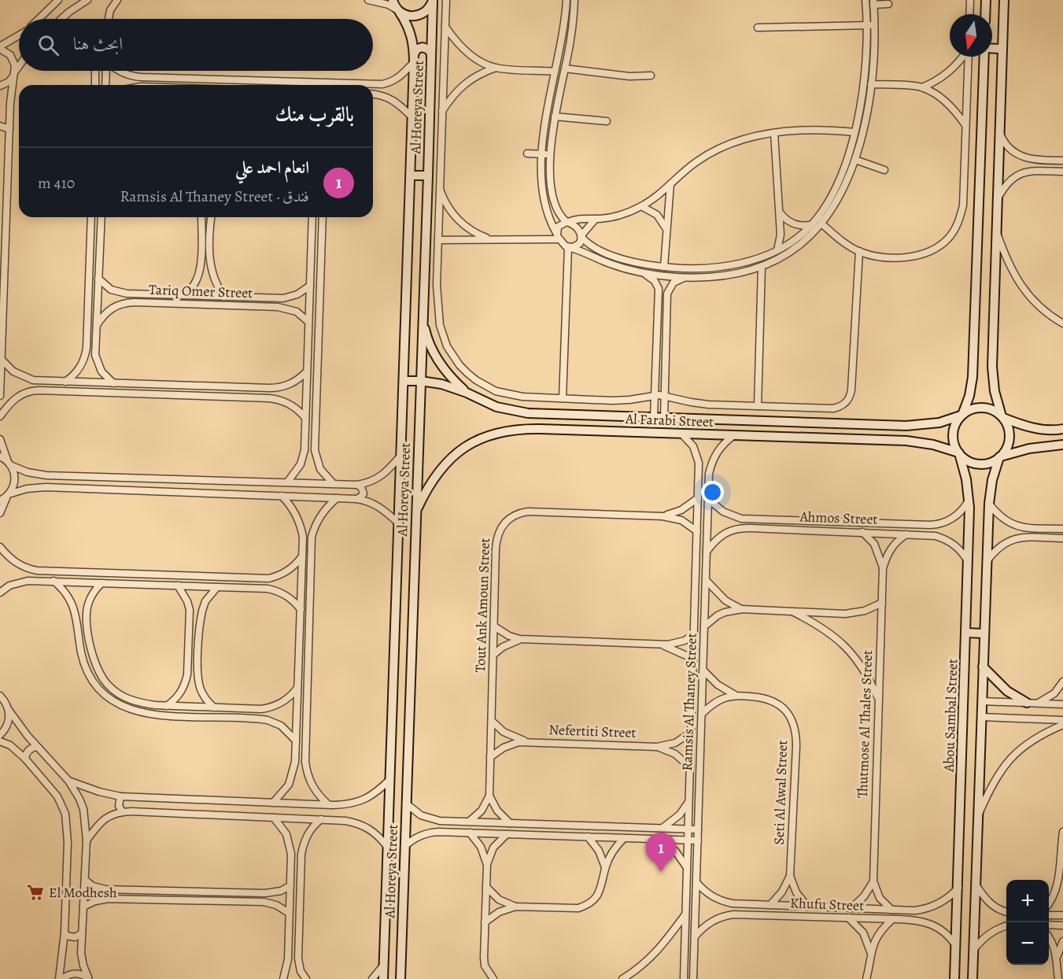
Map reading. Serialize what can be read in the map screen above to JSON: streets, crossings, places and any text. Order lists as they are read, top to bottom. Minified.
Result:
{"streets":{"street":["Al Horeya Street","Tariq Omer Street","Al Farabi Street","Ahmos Street","Tout Ank Amoun Street","Ramsis Al Thaney Street","Abou Sambal Street","Thutmose Al Thales Street","Nefertiti Street","Seti Al Awal Street","Khufu Street"]},"crossings":[["Al Horeya Street","Al Farabi Street"],["Al Farabi Street","Ramsis Al Thaney Street"],["Al Farabi Street","Abou Sambal Street"],["Ahmos Street","Ramsis Al Thaney Street"],["Ahmos Street","Abou Sambal Street"],["Ahmos Street","Thutmose Al Thales Street"],["Tout Ank Amoun Street","Ramsis Al Thaney Street"],["Tout Ank Amoun Street","Nefertiti Street"],["Ramsis Al Thaney Street","Nefertiti Street"],["Ramsis Al Thaney Street","Seti Al Awal Street"],["Ramsis Al Thaney Street","Khufu Street"],["Abou Sambal Street","Khufu Street"],["Thutmose Al Thales Street","Khufu Street"],["Seti Al Awal Street","Khufu Street"]],"places":{"supermarket":["El Modhesh"]},"north":"bottom","page":{"search":"ابحث هنا","heading":"بالقرب منك","list":[{"mark":"1","name":"انعام احمد علي","note":"فندق · Ramsis Al Thaney Street","value":"410 m"}],"pins":"1","map_buttons":["+","−"]}}
